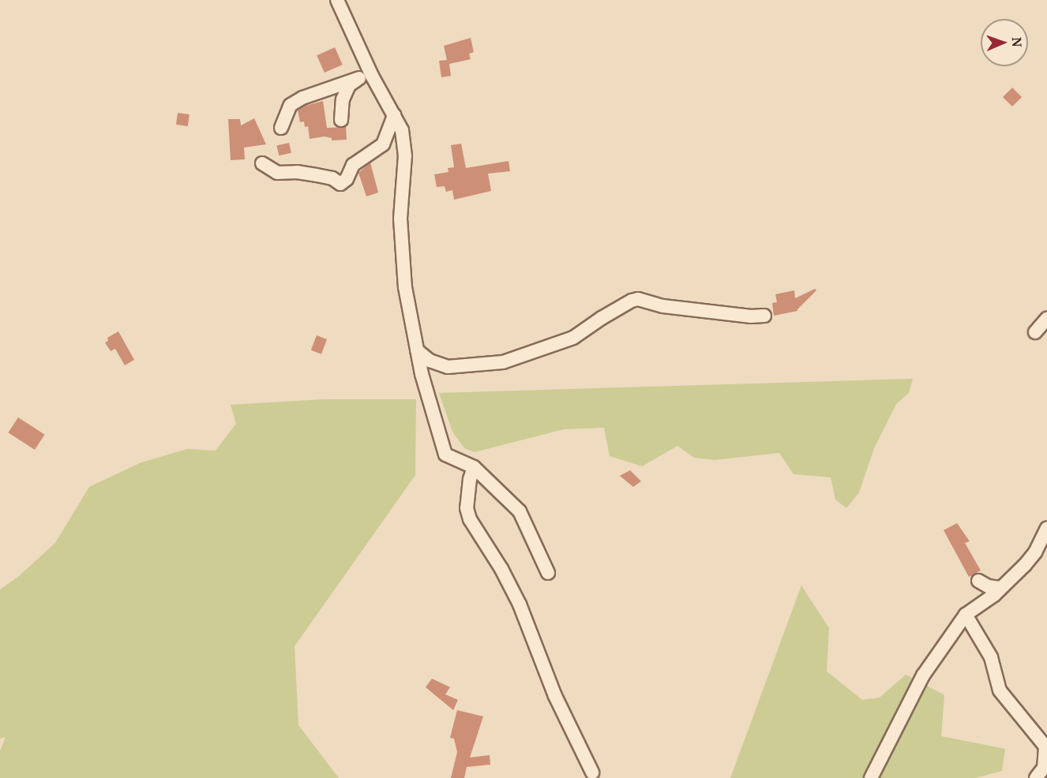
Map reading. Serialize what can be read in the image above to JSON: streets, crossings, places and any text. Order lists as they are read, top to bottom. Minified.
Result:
{"north":"right"}
